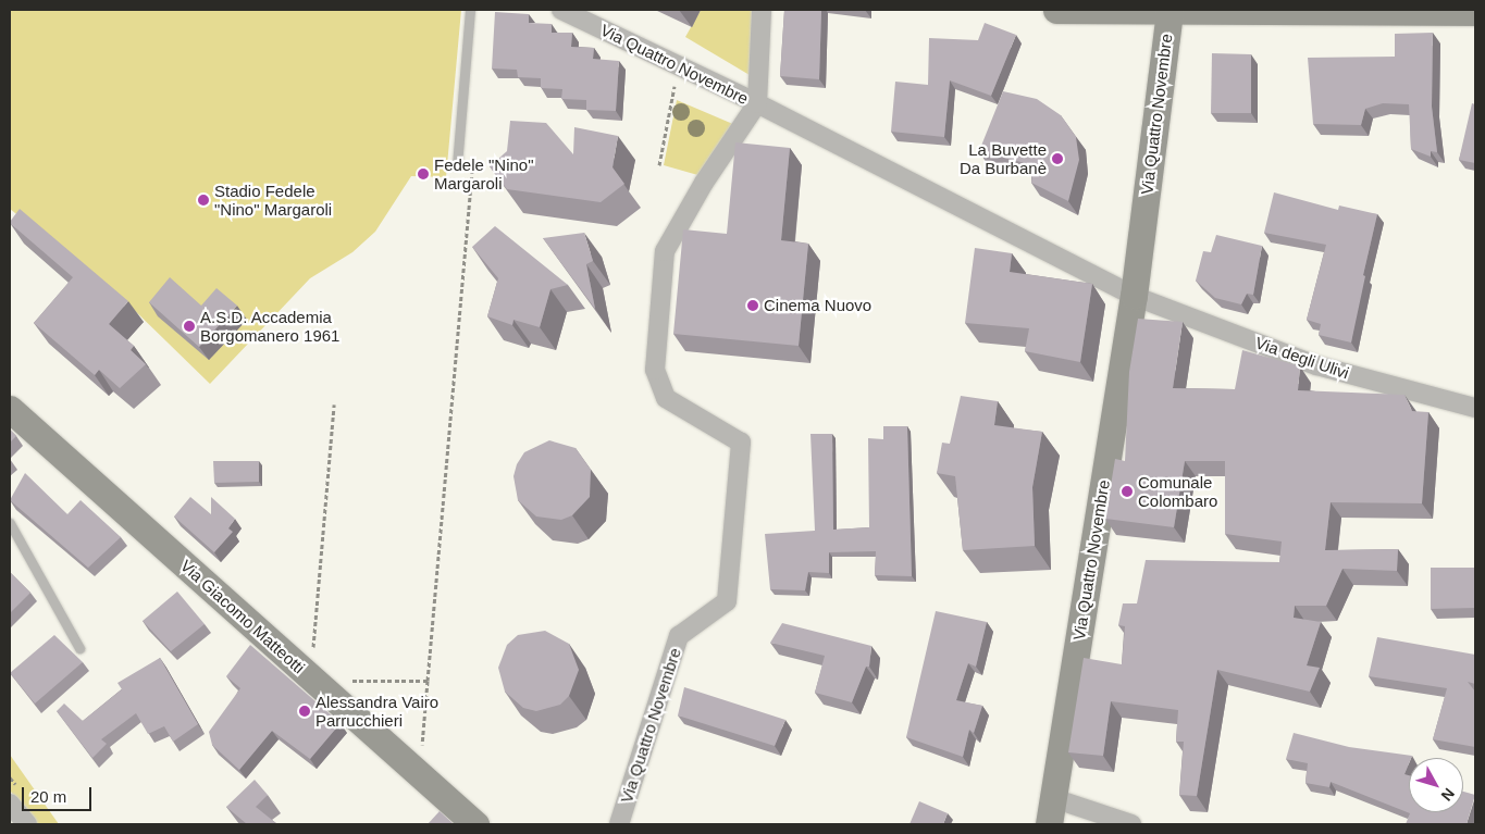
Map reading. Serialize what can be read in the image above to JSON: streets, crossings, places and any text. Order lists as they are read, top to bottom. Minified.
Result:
{"streets":{"street":["Via Quattro Novembre","Via degli Ulivi","Via Giacomo Matteotti"]},"crossings":[["Via Quattro Novembre","Via degli Ulivi"]],"places":["La Buvette Da Burbanè","Fedele \"Nino\" Margaroli","Stadio Fedele \"Nino\" Margaroli","Cinema Nuovo","A.S.D. Accademia Borgomanero 1961","Comunale Colombaro","Alessandra Vairo Parrucchieri"],"scale_bar":"20 m","north":"bottom right"}
